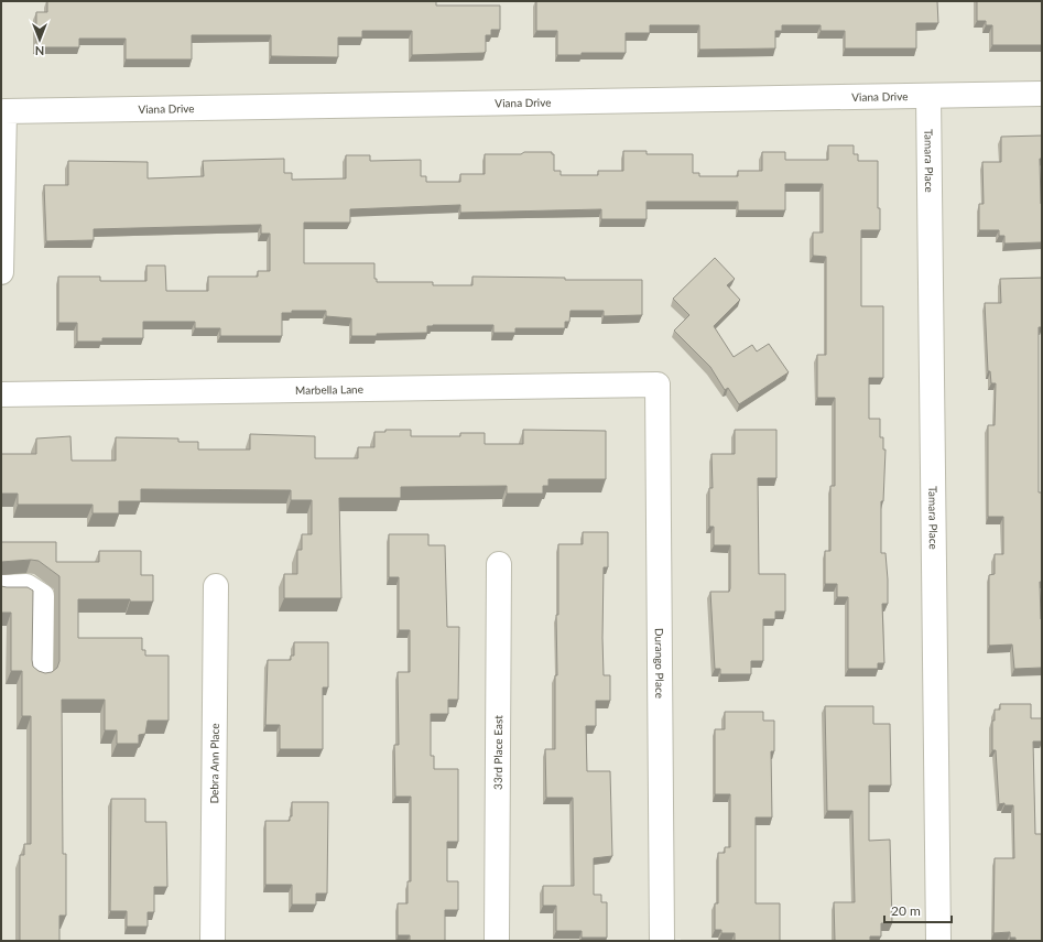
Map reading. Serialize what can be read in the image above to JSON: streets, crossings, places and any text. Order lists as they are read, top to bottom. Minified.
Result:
{"streets":{"street":["Viana Drive","Tamara Place","Marbella Lane","Durango Place","33rd Place East","Debra Ann Place"]},"crossings":[["Viana Drive","Tamara Place"],["Marbella Lane","Durango Place"]],"scale_bar":"20 m","north":"bottom"}
